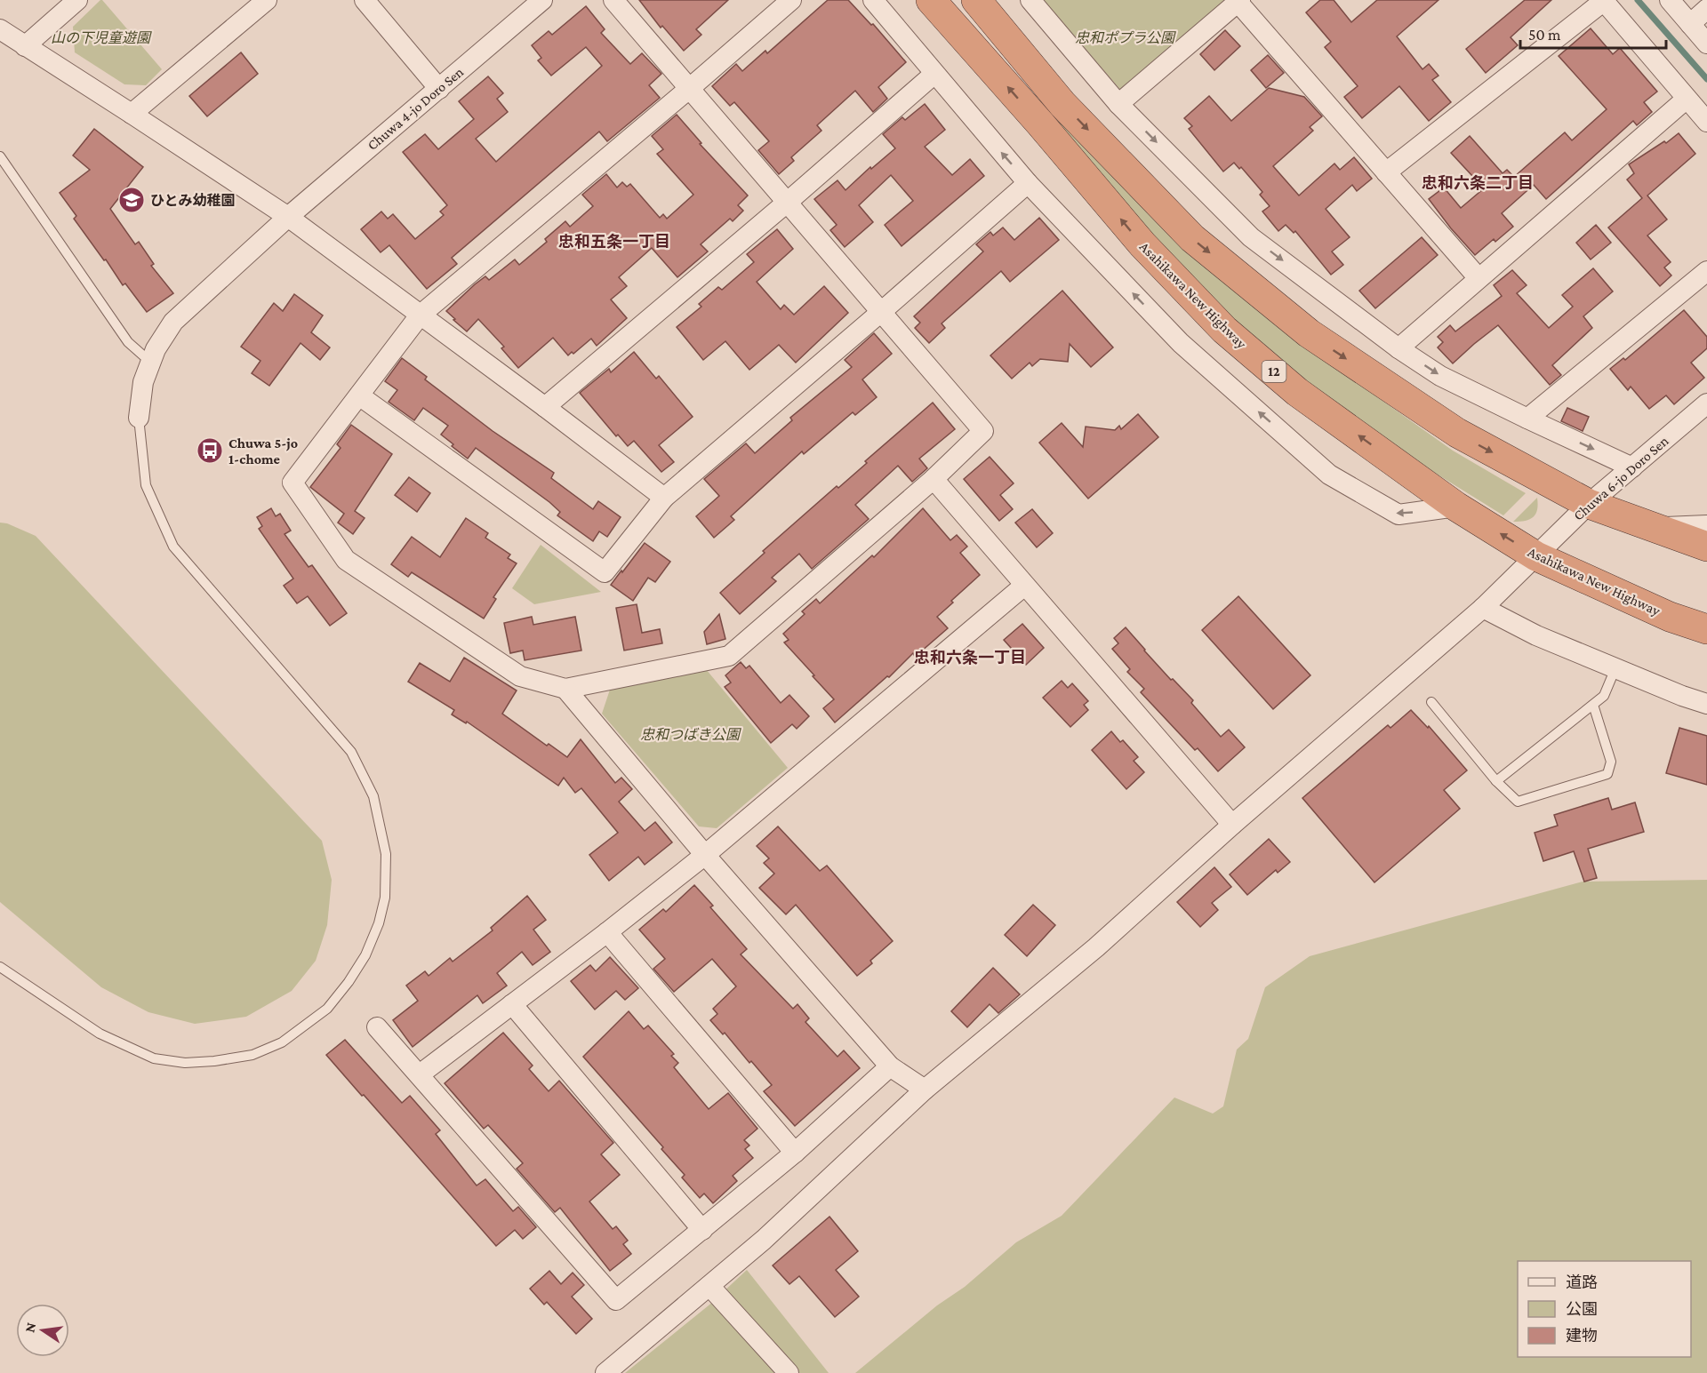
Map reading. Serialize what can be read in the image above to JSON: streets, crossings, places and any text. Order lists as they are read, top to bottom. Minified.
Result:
{"streets":{"highway":["Asahikawa New Highway","12"],"street":["Chuwa 4-jo Doro Sen","Chuwa 6-jo Doro Sen"]},"crossings":[["Asahikawa New Highway","Chuwa 6-jo Doro Sen"]],"districts":["忠和六条二丁目","忠和五条一丁目","忠和六条一丁目"],"parks":["山の下児童遊園","忠和ポプラ公園","忠和つばき公園"],"places":{"school or university":["ひとみ幼稚園"],"bus stop":["Chuwa 5-jo 1-chome"]},"legend":["道路","公園","建物"],"scale_bar":"50 m","north":"left"}
